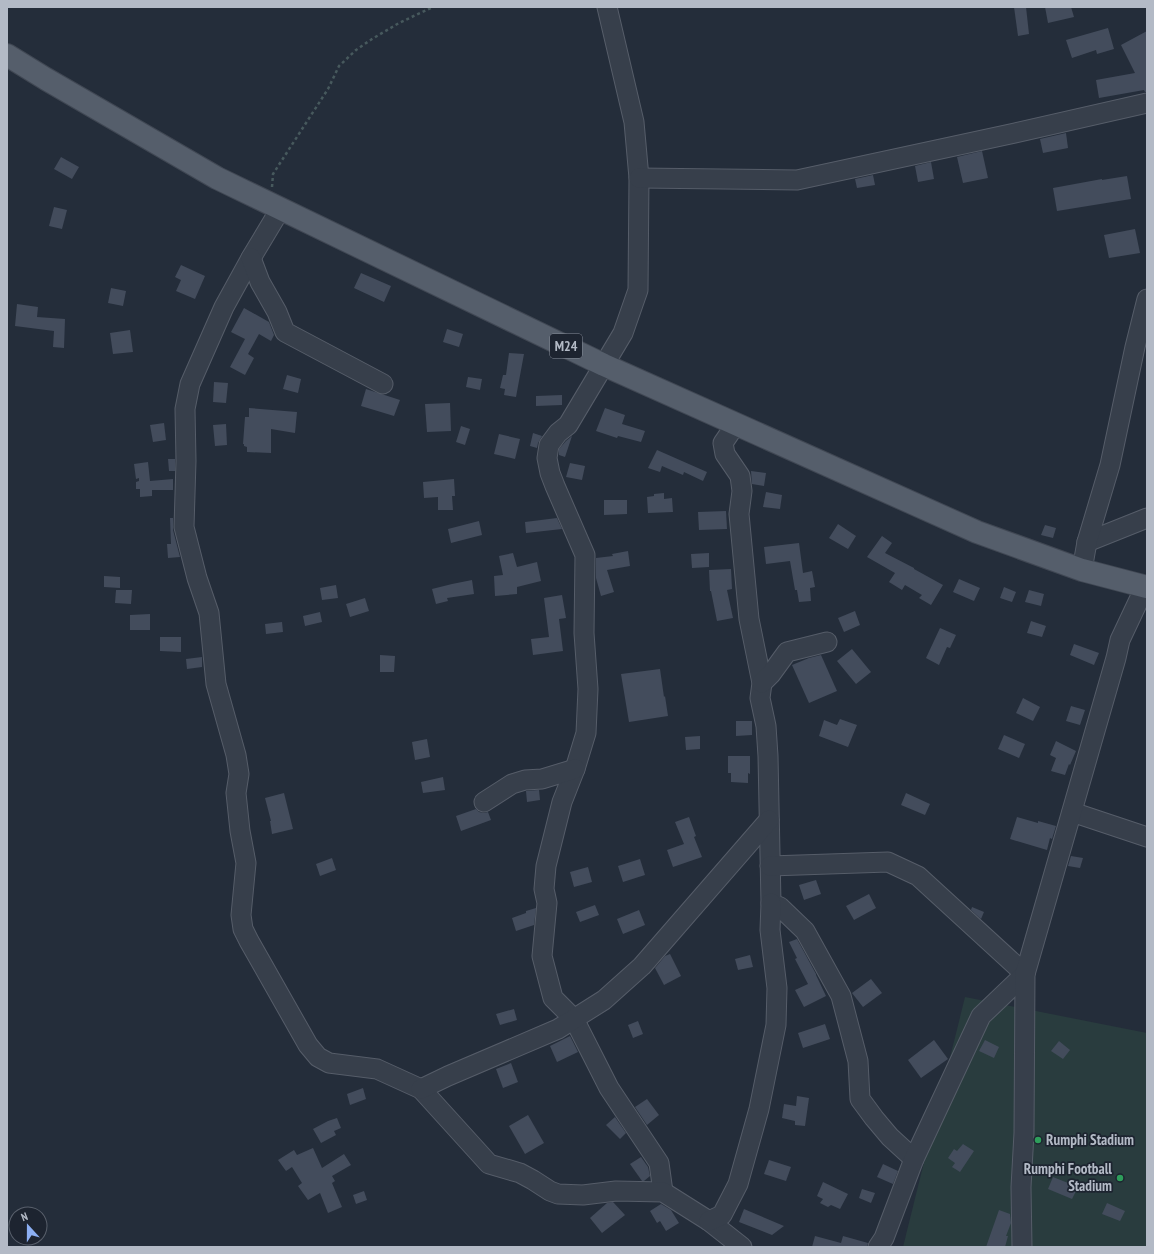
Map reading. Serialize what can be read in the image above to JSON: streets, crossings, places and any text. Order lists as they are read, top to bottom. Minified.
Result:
{"streets":{"main road":["M24"]},"places":["Rumphi Stadium","Rumphi Football Stadium"],"north":"top"}
